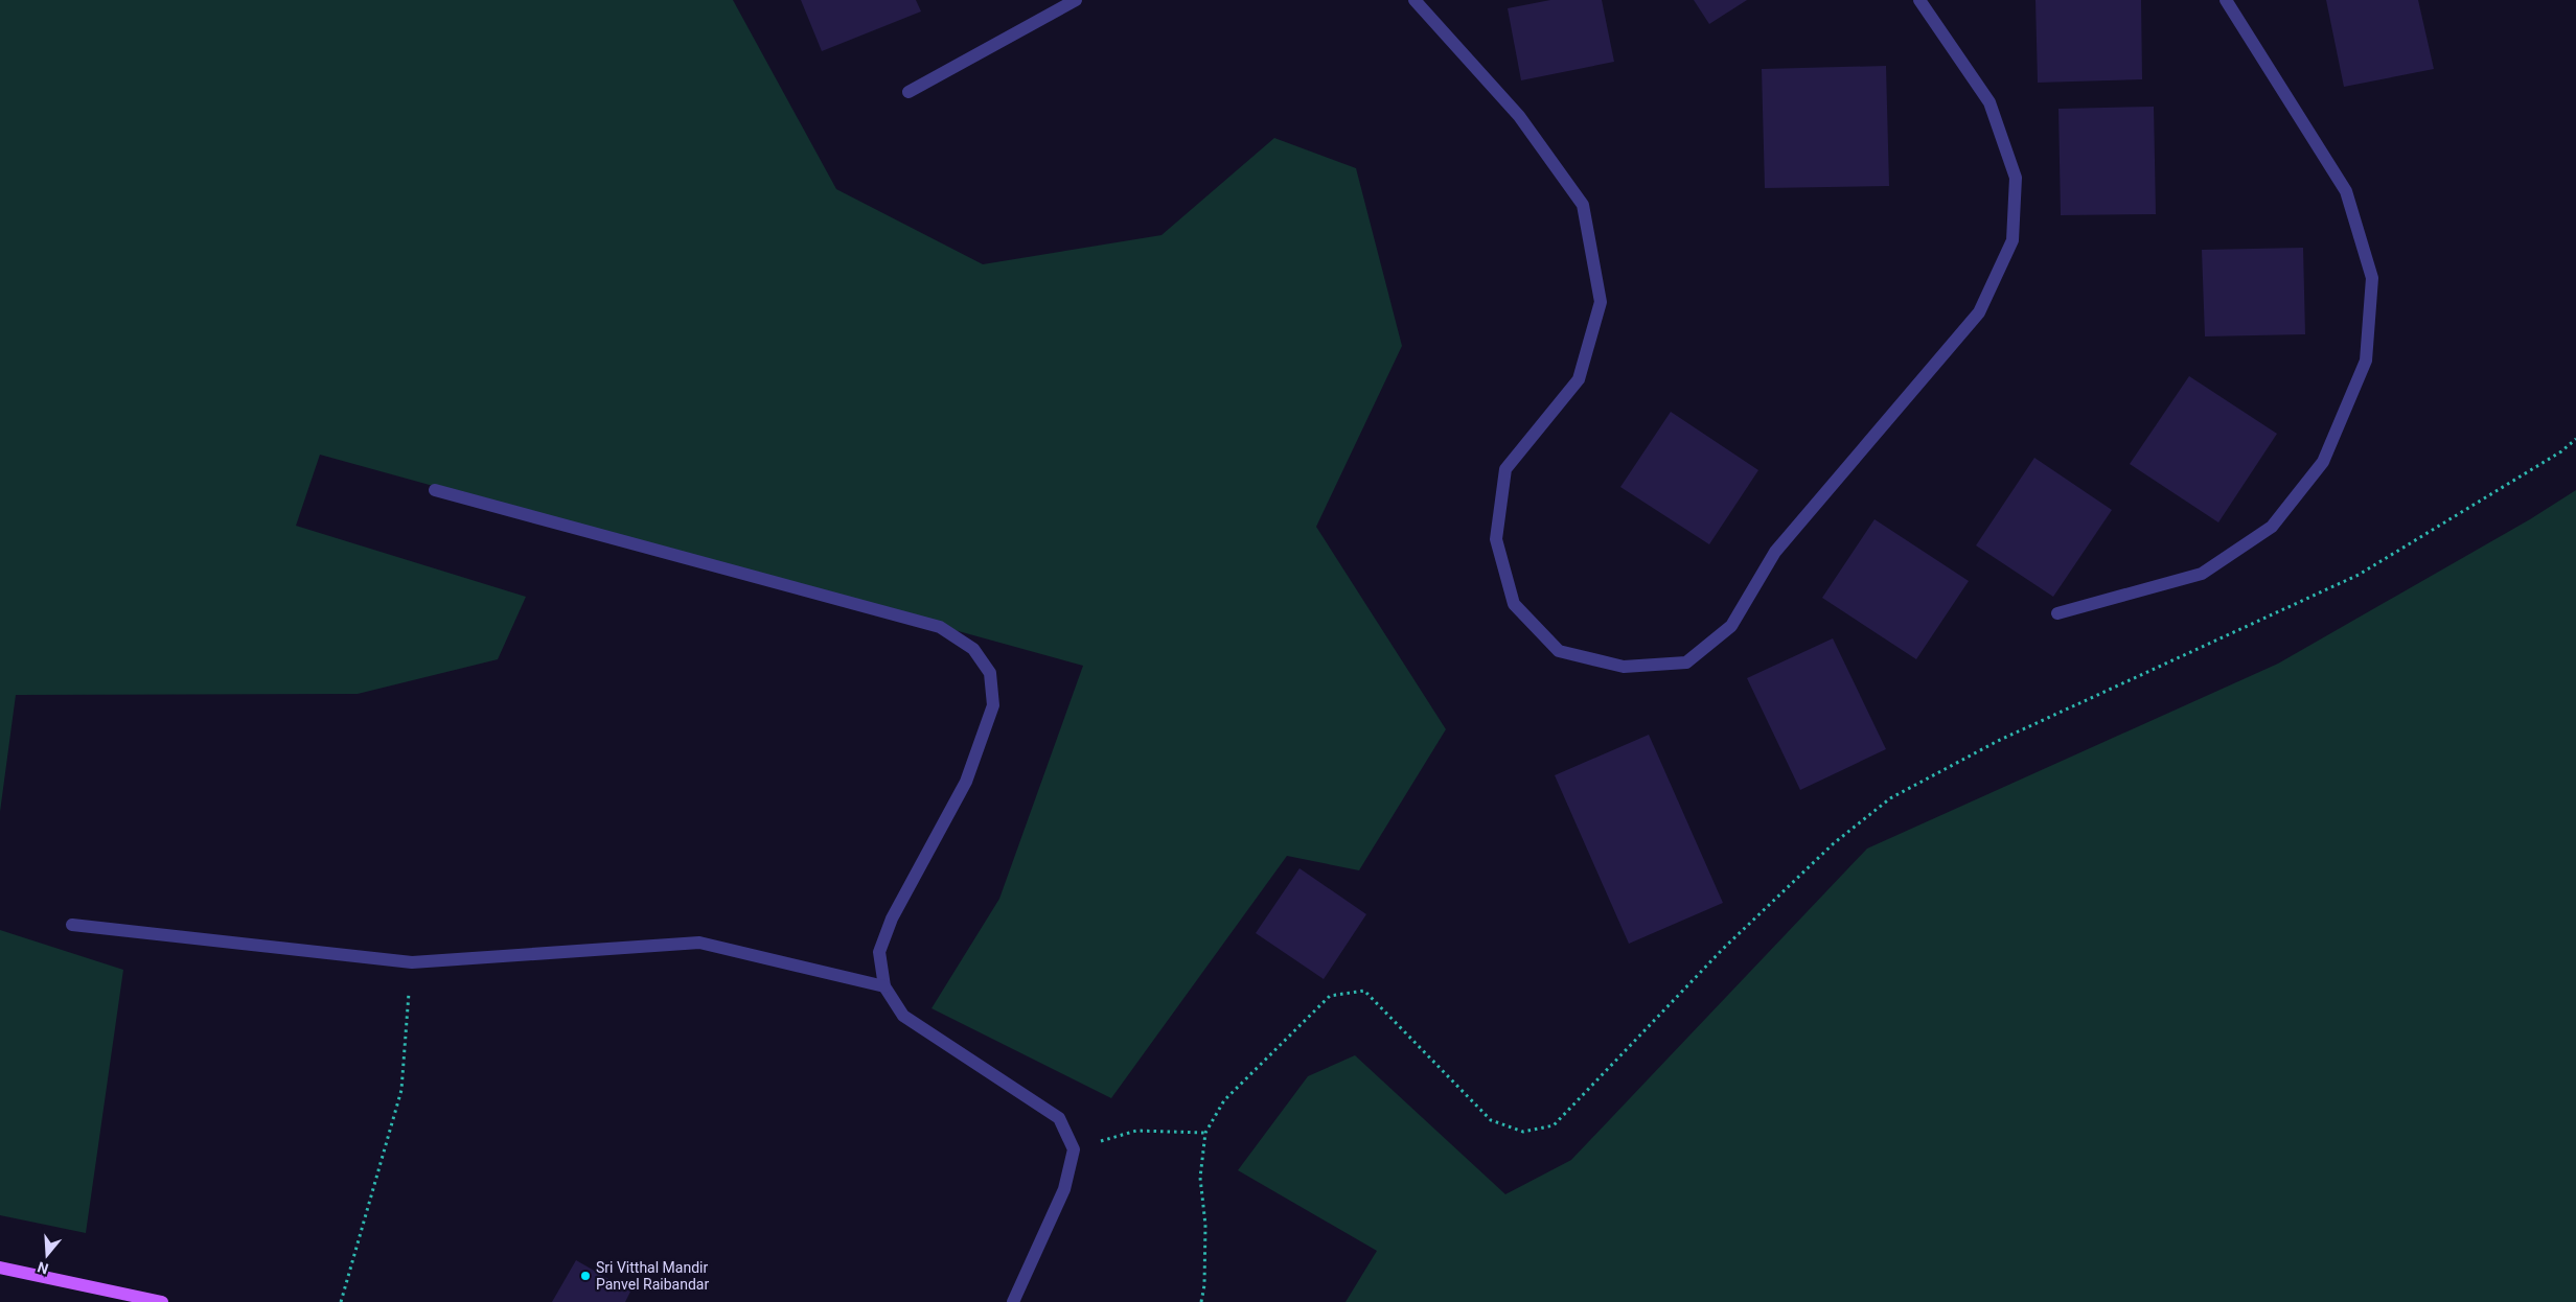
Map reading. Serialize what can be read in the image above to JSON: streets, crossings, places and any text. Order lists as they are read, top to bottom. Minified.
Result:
{"places":["Sri Vitthal Mandir Panvel Raibandar"],"north":"bottom"}
